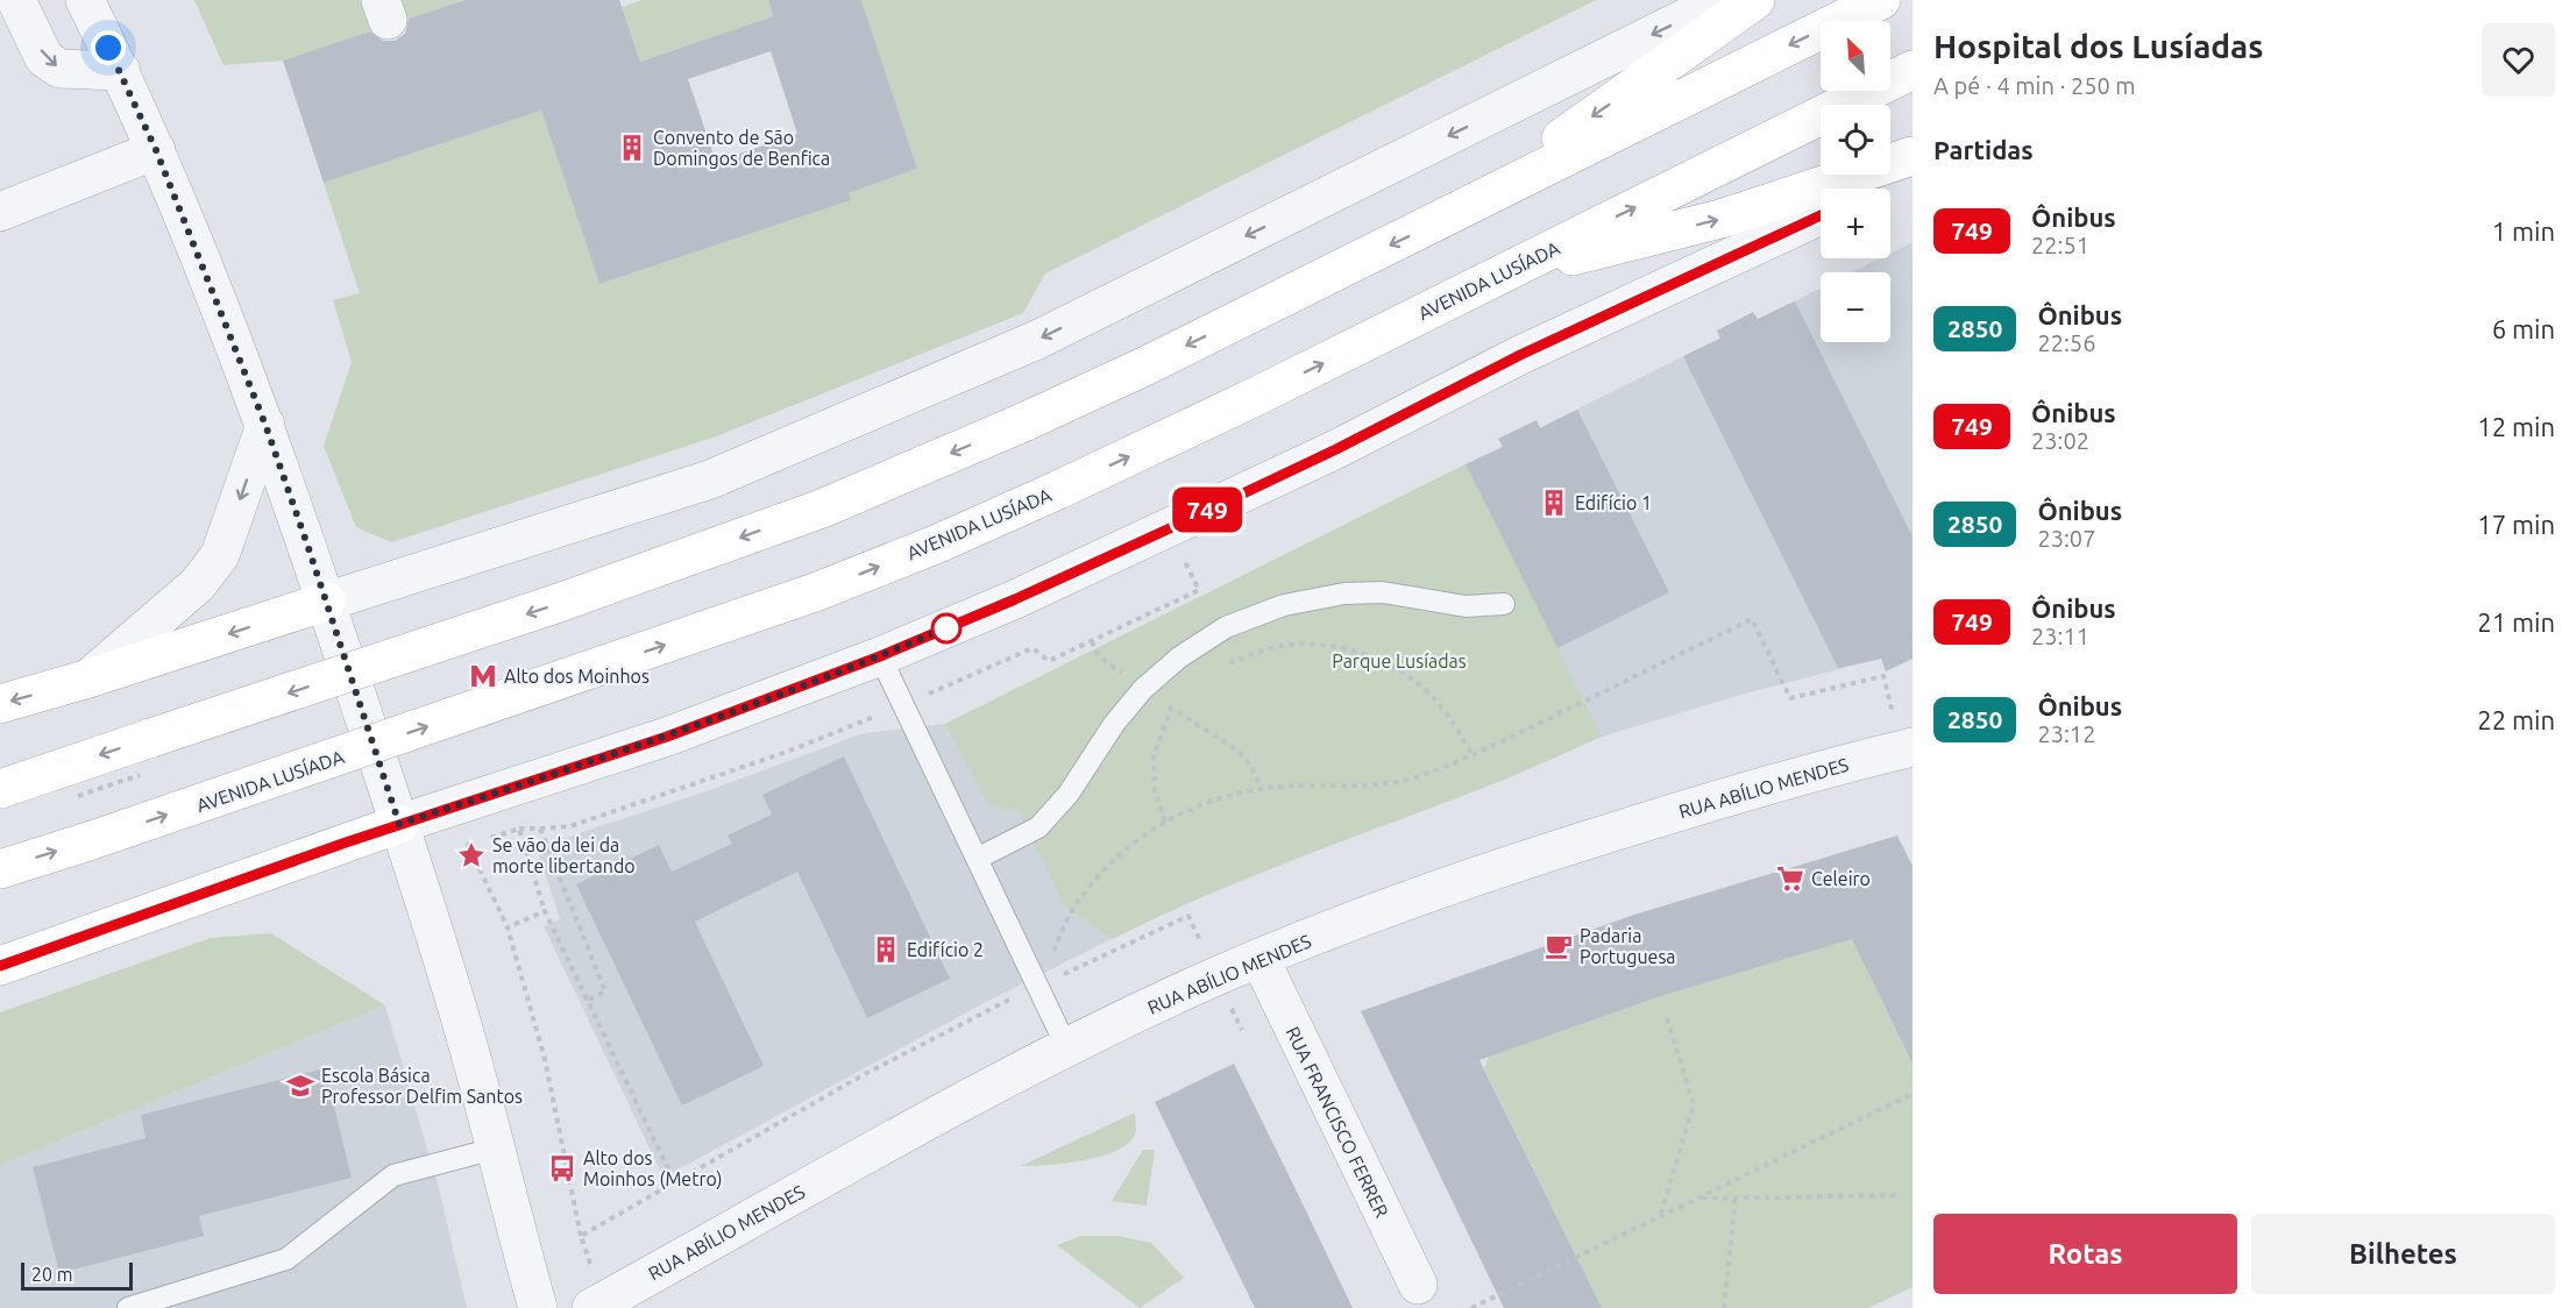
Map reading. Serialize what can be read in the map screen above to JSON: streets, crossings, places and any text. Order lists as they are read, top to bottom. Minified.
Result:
{"streets":{"main road":["AVENIDA LUSÍADA"],"street":["RUA ABÍLIO MENDES","RUA FRANCISCO FERRER"]},"crossings":[["RUA ABÍLIO MENDES","RUA FRANCISCO FERRER"]],"parks":["Parque Lusíadas"],"places":{"building":["Convento de São Domingos de Benfica","Edifício 1","Edifício 2"],"metro station":["Alto dos Moinhos"],"place":["Se vão da lei da morte libertando"],"supermarket":["Celeiro"],"cafe":["Padaria Portuguesa"],"school or university":["Escola Básica Professor Delfim Santos"],"bus stop":["Alto dos Moinhos (Metro)"]},"lines":["bus line 749"],"scale_bar":"20 m","north":"top left","page":{"on_map":"749","heading":[["Hospital dos Lusíadas","A pé · 4 min · 250 m"],"Partidas"],"map_buttons":["+","−"],"list":[{"mark":"749","name":"Ônibus","note":"22:51","value":"1 min"},{"mark":"2850","name":"Ônibus","note":"22:56","value":"6 min"},{"mark":"749","name":"Ônibus","note":"23:02","value":"12 min"},{"mark":"2850","name":"Ônibus","note":"23:07","value":"17 min"},{"mark":"749","name":"Ônibus","note":"23:11","value":"21 min"},{"mark":"2850","name":"Ônibus","note":"23:12","value":"22 min"}],"buttons":["Rotas","Bilhetes"],"scale":"20 m"}}
